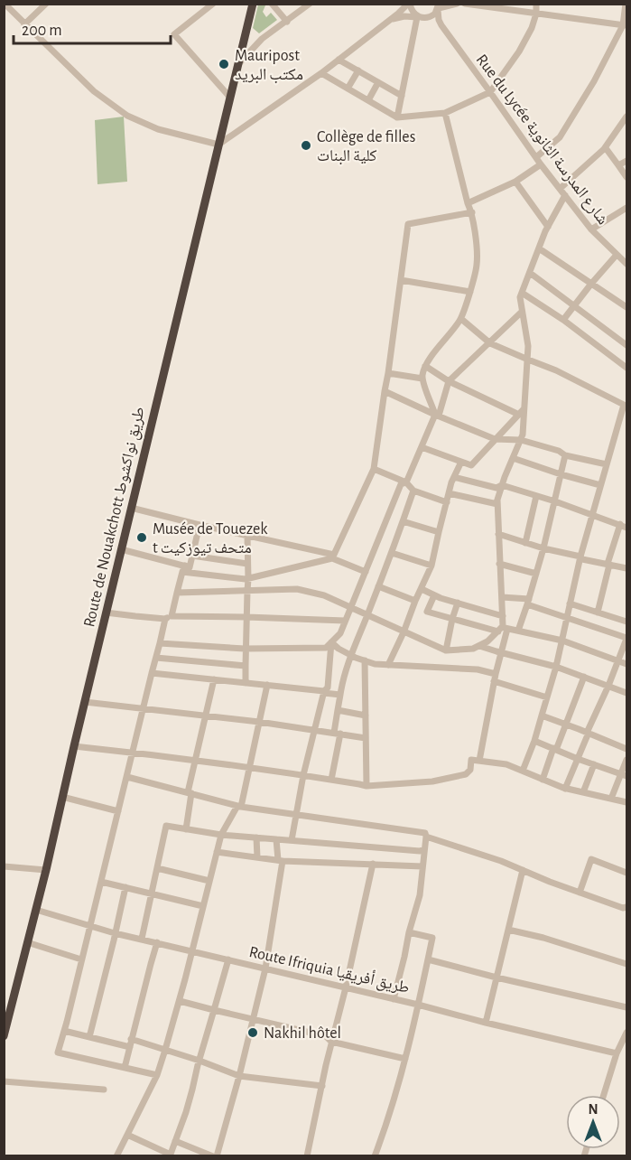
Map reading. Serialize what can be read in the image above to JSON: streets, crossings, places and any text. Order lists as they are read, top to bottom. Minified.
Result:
{"streets":{"highway":["Route de Nouakchott طريق نواكشوط"],"street":["Rue du Lycée شارع المدرسة الثانوية","Route Ifriquia طريق أفريقيا"]},"crossings":[["Route de Nouakchott طريق نواكشوط","Route Ifriquia طريق أفريقيا"]],"places":["Mauripost مكتب البريد","Collège de filles كلية البنات","Musée de Touezek t متحف تيوزكيت","Nakhil hôtel"],"scale_bar":"200 m","north":"top"}
